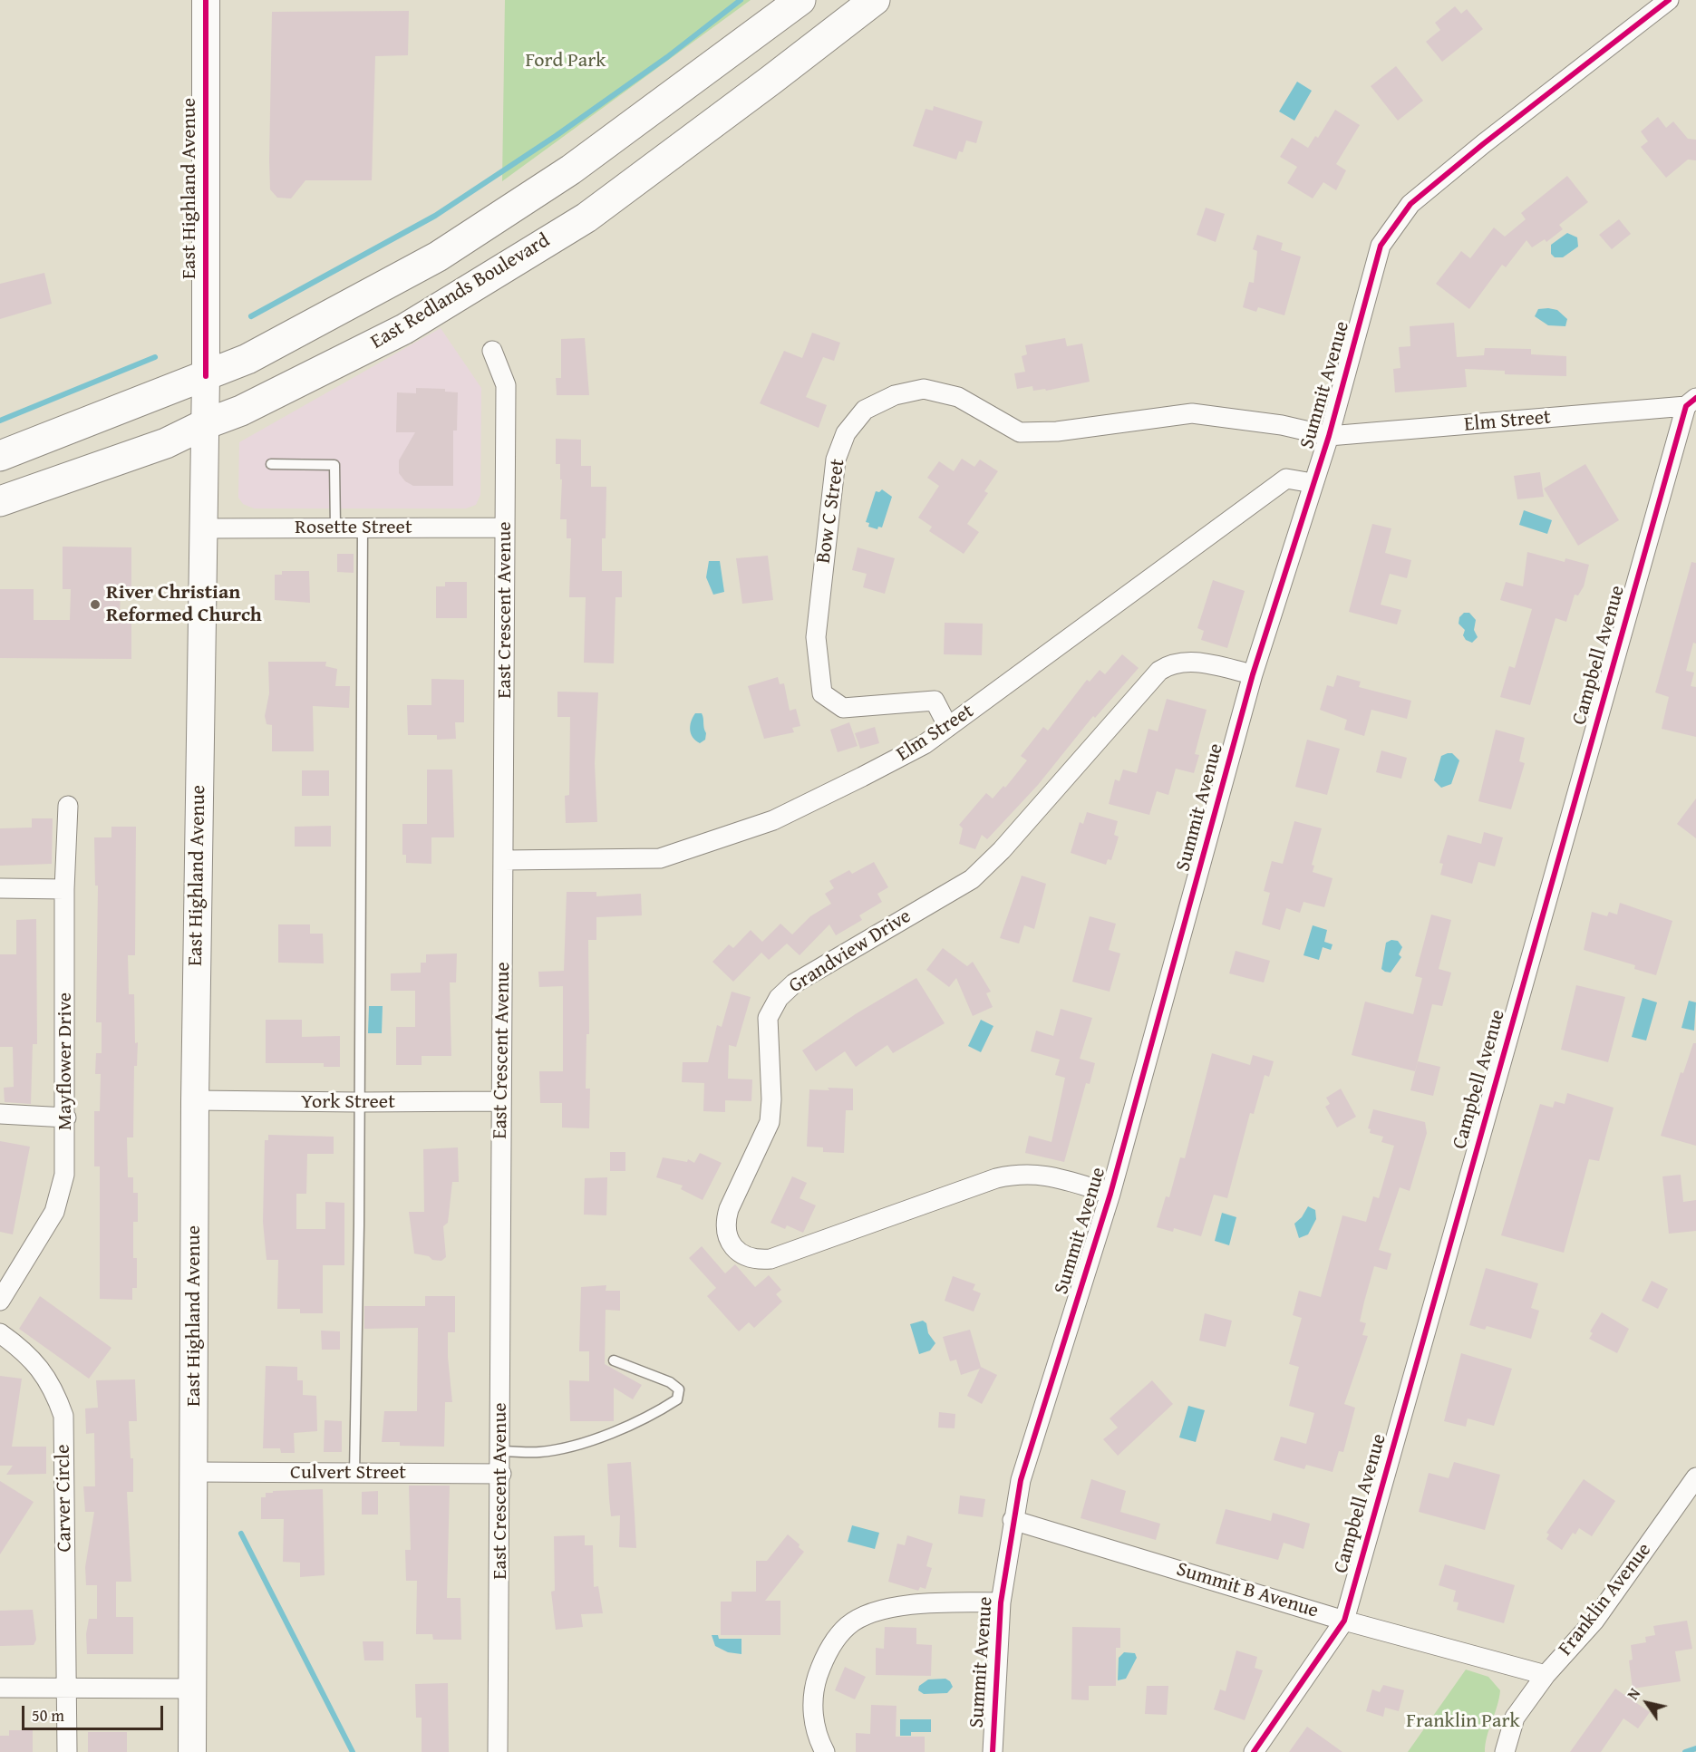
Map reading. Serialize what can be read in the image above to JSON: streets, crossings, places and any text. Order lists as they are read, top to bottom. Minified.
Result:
{"streets":{"main road":["East Redlands Boulevard"],"street":["East Highland Avenue","Summit Avenue","Elm Street","Bow C Street","Rosette Street","East Crescent Avenue","Campbell Avenue","Grandview Drive","Mayflower Drive","York Street","Culvert Street","Carver Circle","Summit B Avenue","Franklin Avenue"]},"crossings":[["East Highland Avenue","East Redlands Boulevard"],["East Highland Avenue","Rosette Street"],["East Highland Avenue","York Street"],["East Highland Avenue","Culvert Street"],["Summit Avenue","Elm Street"],["Summit Avenue","Bow C Street"],["Summit Avenue","Grandview Drive"],["Summit Avenue","Summit B Avenue"],["Elm Street","Bow C Street"],["Elm Street","East Crescent Avenue"],["Elm Street","Campbell Avenue"],["Rosette Street","East Crescent Avenue"],["East Crescent Avenue","York Street"],["East Crescent Avenue","Culvert Street"],["Campbell Avenue","Summit B Avenue"],["Summit B Avenue","Franklin Avenue"]],"parks":["Ford Park","Franklin Park"],"places":["River Christian Reformed Church"],"scale_bar":"50 m","north":"top left"}
